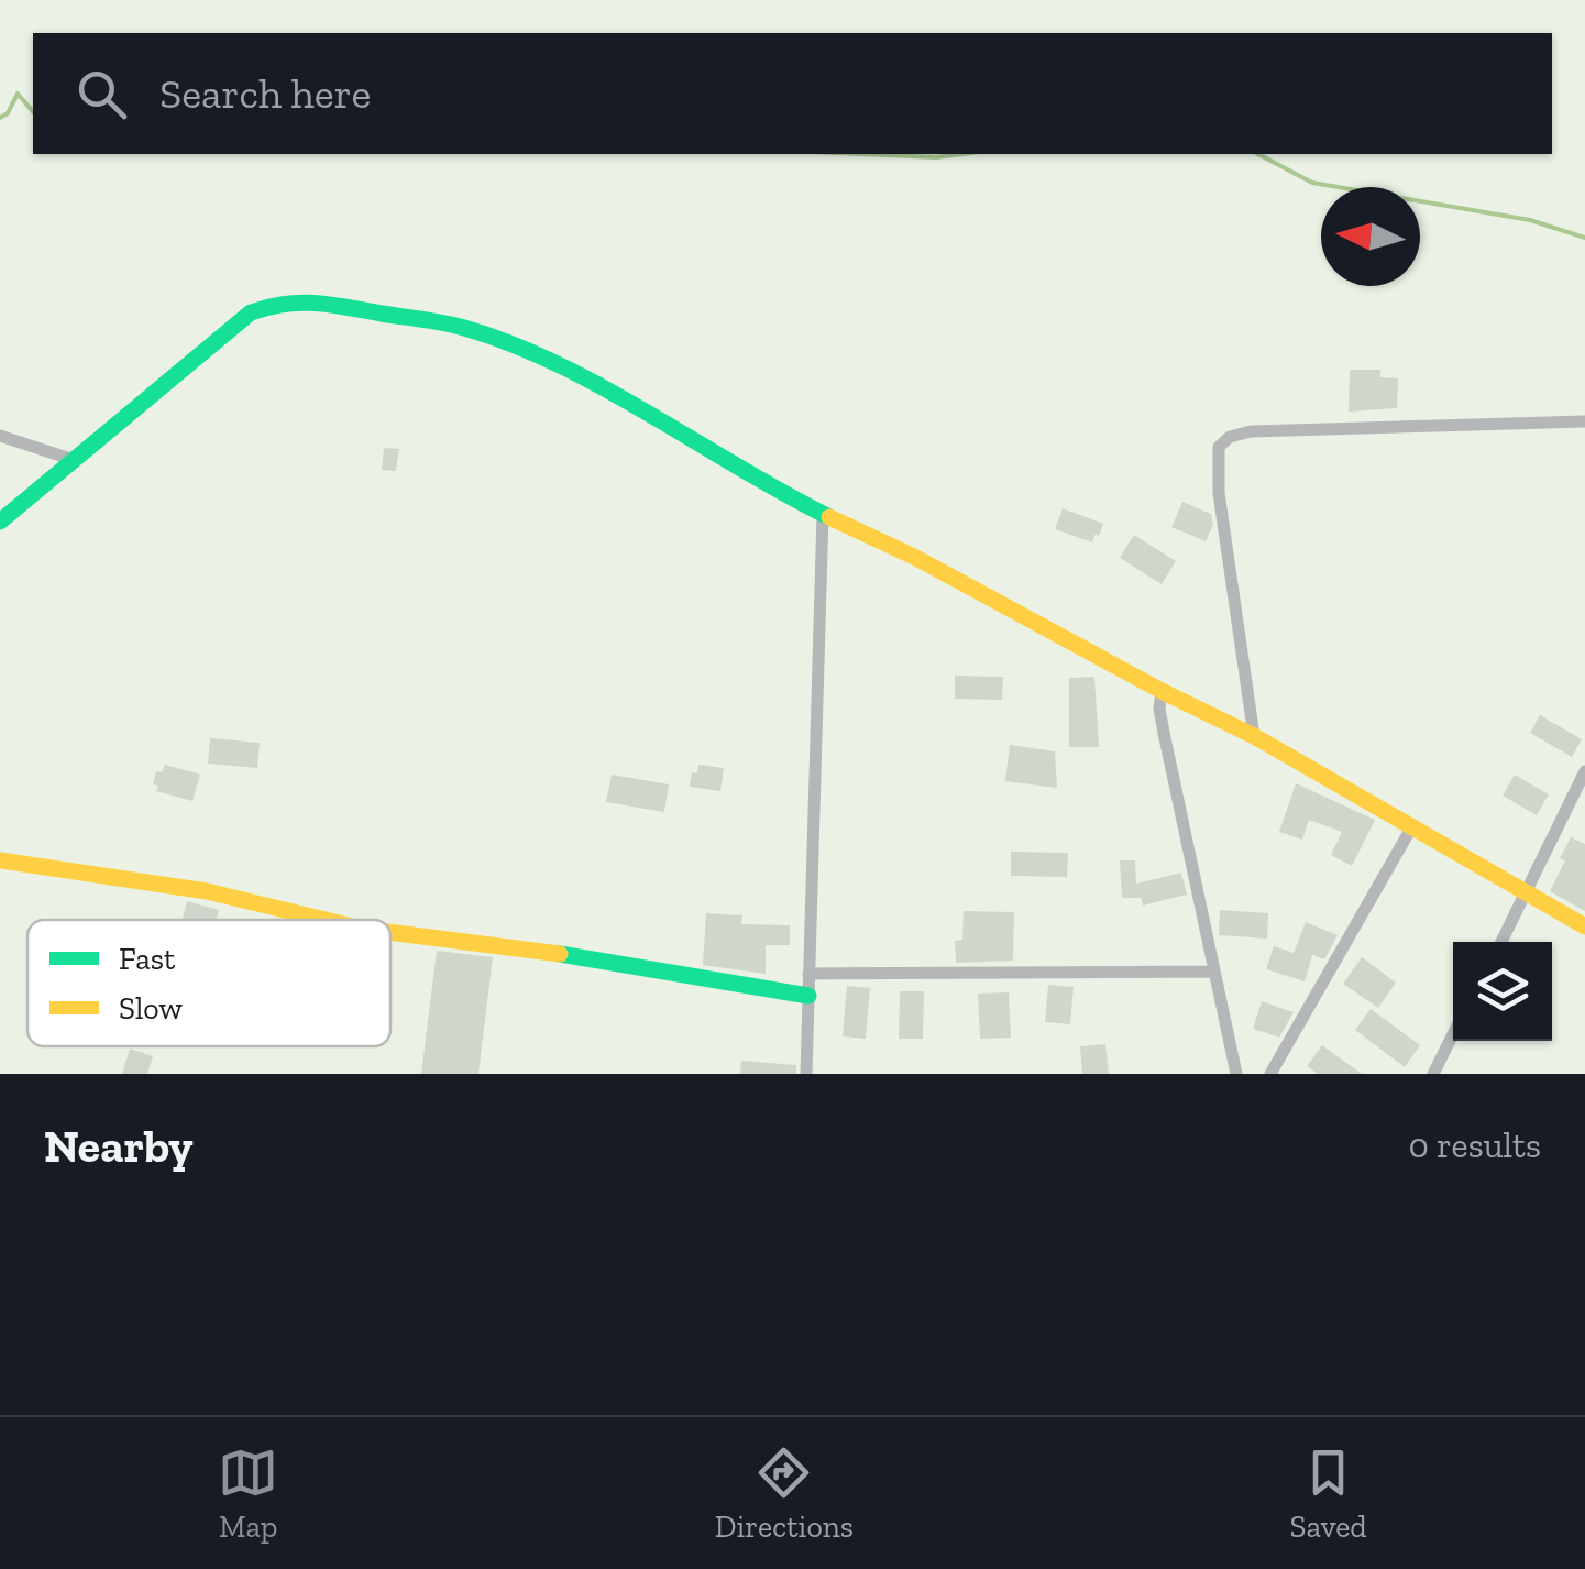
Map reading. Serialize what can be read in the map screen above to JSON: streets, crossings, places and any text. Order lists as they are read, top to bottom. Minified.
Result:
{"legend":["Fast","Slow"],"north":"left","page":{"search":"Search here","heading":["Nearby","0 results"],"nav":["Map","Directions","Saved"]}}
